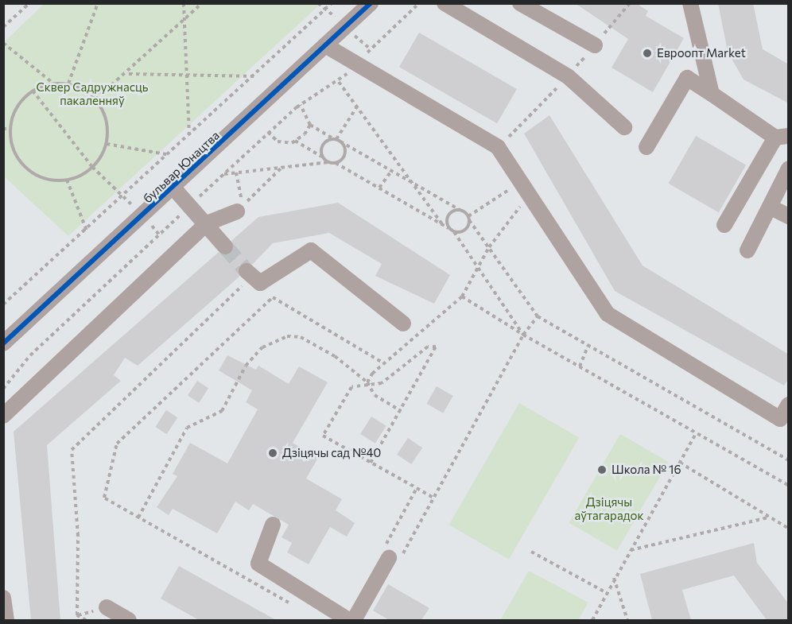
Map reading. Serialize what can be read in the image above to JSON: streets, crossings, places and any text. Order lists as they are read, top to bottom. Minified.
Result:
{"streets":{"street":["бульвар Юнацтва"]},"parks":["Сквер Садружнасць пакаленняў","Дзіцячы аўтагарадок"],"places":["Евроопт Market","Дзіцячы сад №40","Школа № 16"]}
